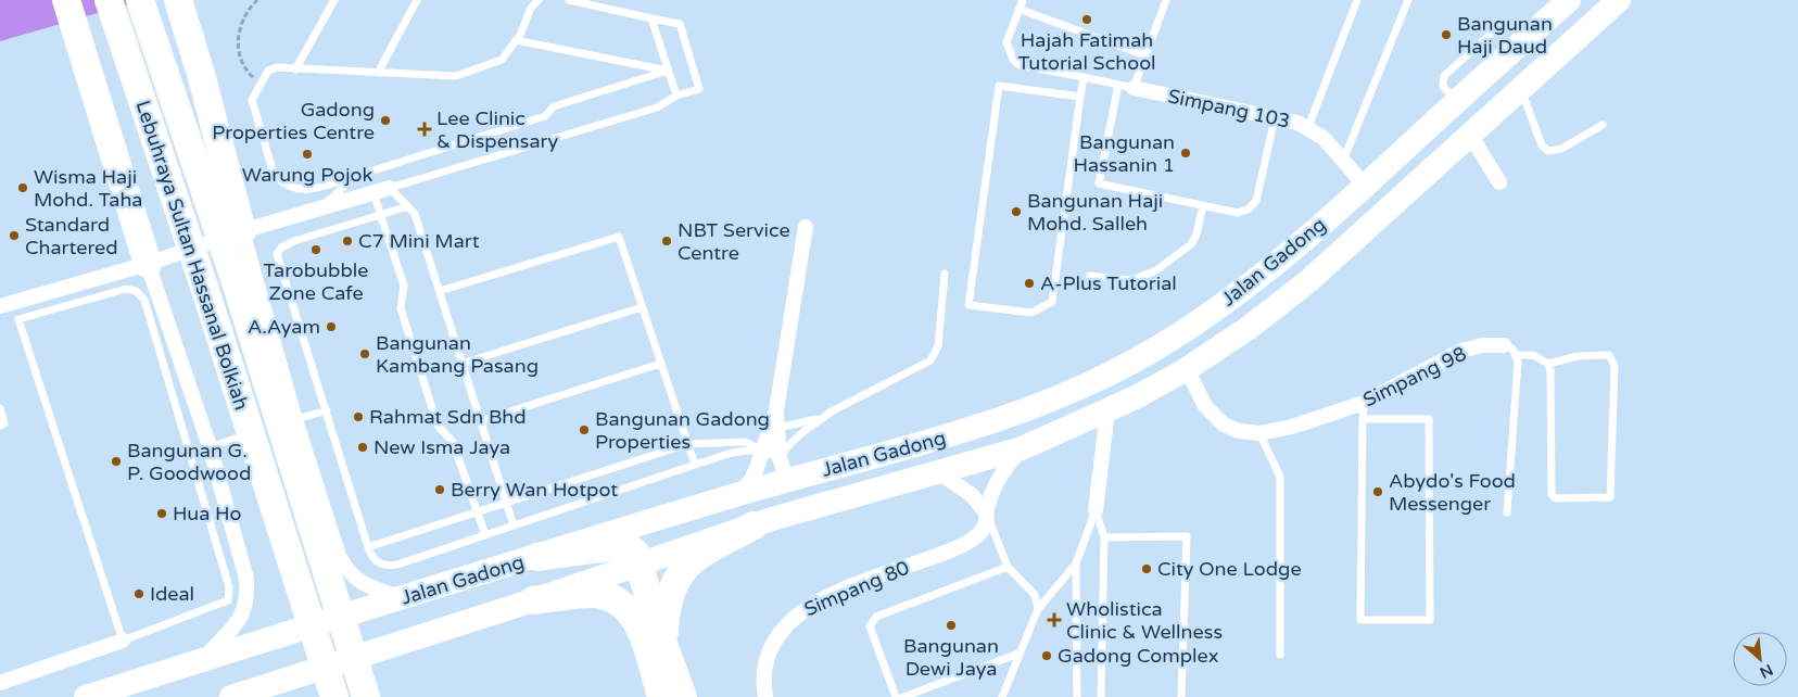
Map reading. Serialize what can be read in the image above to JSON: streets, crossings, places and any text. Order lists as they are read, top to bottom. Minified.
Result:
{"streets":{"highway":["Lebuhraya Sultan Hassanal Bolkiah"],"main road":["Jalan Gadong"],"street":["Simpang 103","Simpang 98","Simpang 80"]},"crossings":[["Simpang 103","Jalan Gadong"],["Jalan Gadong","Simpang 98"],["Jalan Gadong","Simpang 80"]],"places":{"other":["Hajah Fatimah Tutorial School","Bangunan Haji Daud","Gadong Properties Centre","Bangunan Hassanin 1","Warung Pojok","Wisma Haji Mohd. Taha","Bangunan Haji Mohd. Salleh","Standard Chartered","C7 Mini Mart","NBT Service Centre","Tarobubble Zone Cafe","A-Plus Tutorial","A.Ayam","Bangunan Kambang Pasang","Rahmat Sdn Bhd","Bangunan Gadong Properties","New Isma Jaya","Bangunan G. P. Goodwood","Berry Wan Hotpot","Abydo's Food Messenger","Hua Ho","City One Lodge","Ideal","Bangunan Dewi Jaya","Gadong Complex"],"health":["Lee Clinic & Dispensary","Wholistica Clinic & Wellness"]},"north":"bottom right"}
